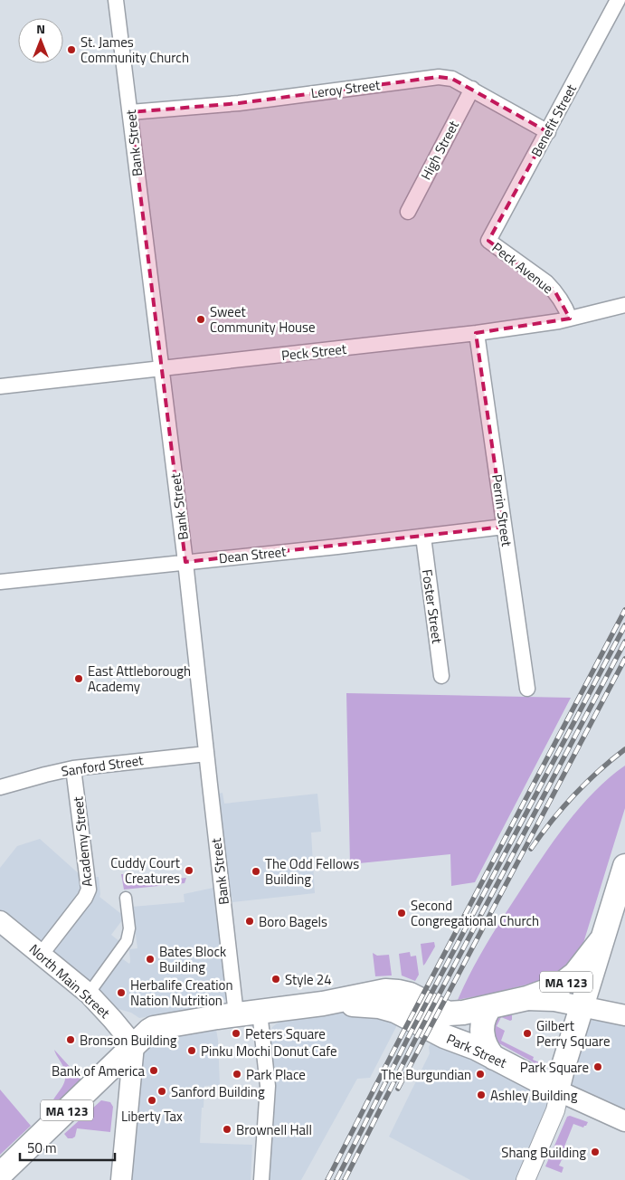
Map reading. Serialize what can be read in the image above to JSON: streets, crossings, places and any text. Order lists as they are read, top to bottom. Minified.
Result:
{"streets":{"highway":["MA 123","Park Street"],"main road":["North Main Street"],"street":["Leroy Street","Benefit Street","Bank Street","High Street","Peck Avenue","Peck Street","Perrin Street","Dean Street","Foster Street","Sanford Street","Academy Street"]},"crossings":[["Leroy Street","Benefit Street"],["Leroy Street","Bank Street"],["Leroy Street","High Street"],["Benefit Street","Peck Avenue"],["Bank Street","Peck Street"],["Bank Street","Dean Street"],["Bank Street","Sanford Street"],["Bank Street","Park Street"],["Peck Avenue","Peck Street"],["Peck Street","Perrin Street"],["Perrin Street","Dean Street"],["Dean Street","Foster Street"],["Sanford Street","Academy Street"],["Academy Street","North Main Street"],["North Main Street","MA 123"],["North Main Street","Park Street"],["MA 123","Park Street"]],"places":["St. James Community Church","Sweet Community House","East Attleborough Academy","Cuddy Court Creatures","The Odd Fellows Building","Second Congregational Church","Boro Bagels","Bates Block Building","Style 24","Herbalife Creation Nation Nutrition","Peters Square","Gilbert Perry Square","Bronson Building","Pinku Mochi Donut Cafe","Park Square","Bank of America","Park Place","The Burgundian","Sanford Building","Ashley Building","Liberty Tax","Brownell Hall","Shang Building"],"scale_bar":"50 m","north":"top"}
